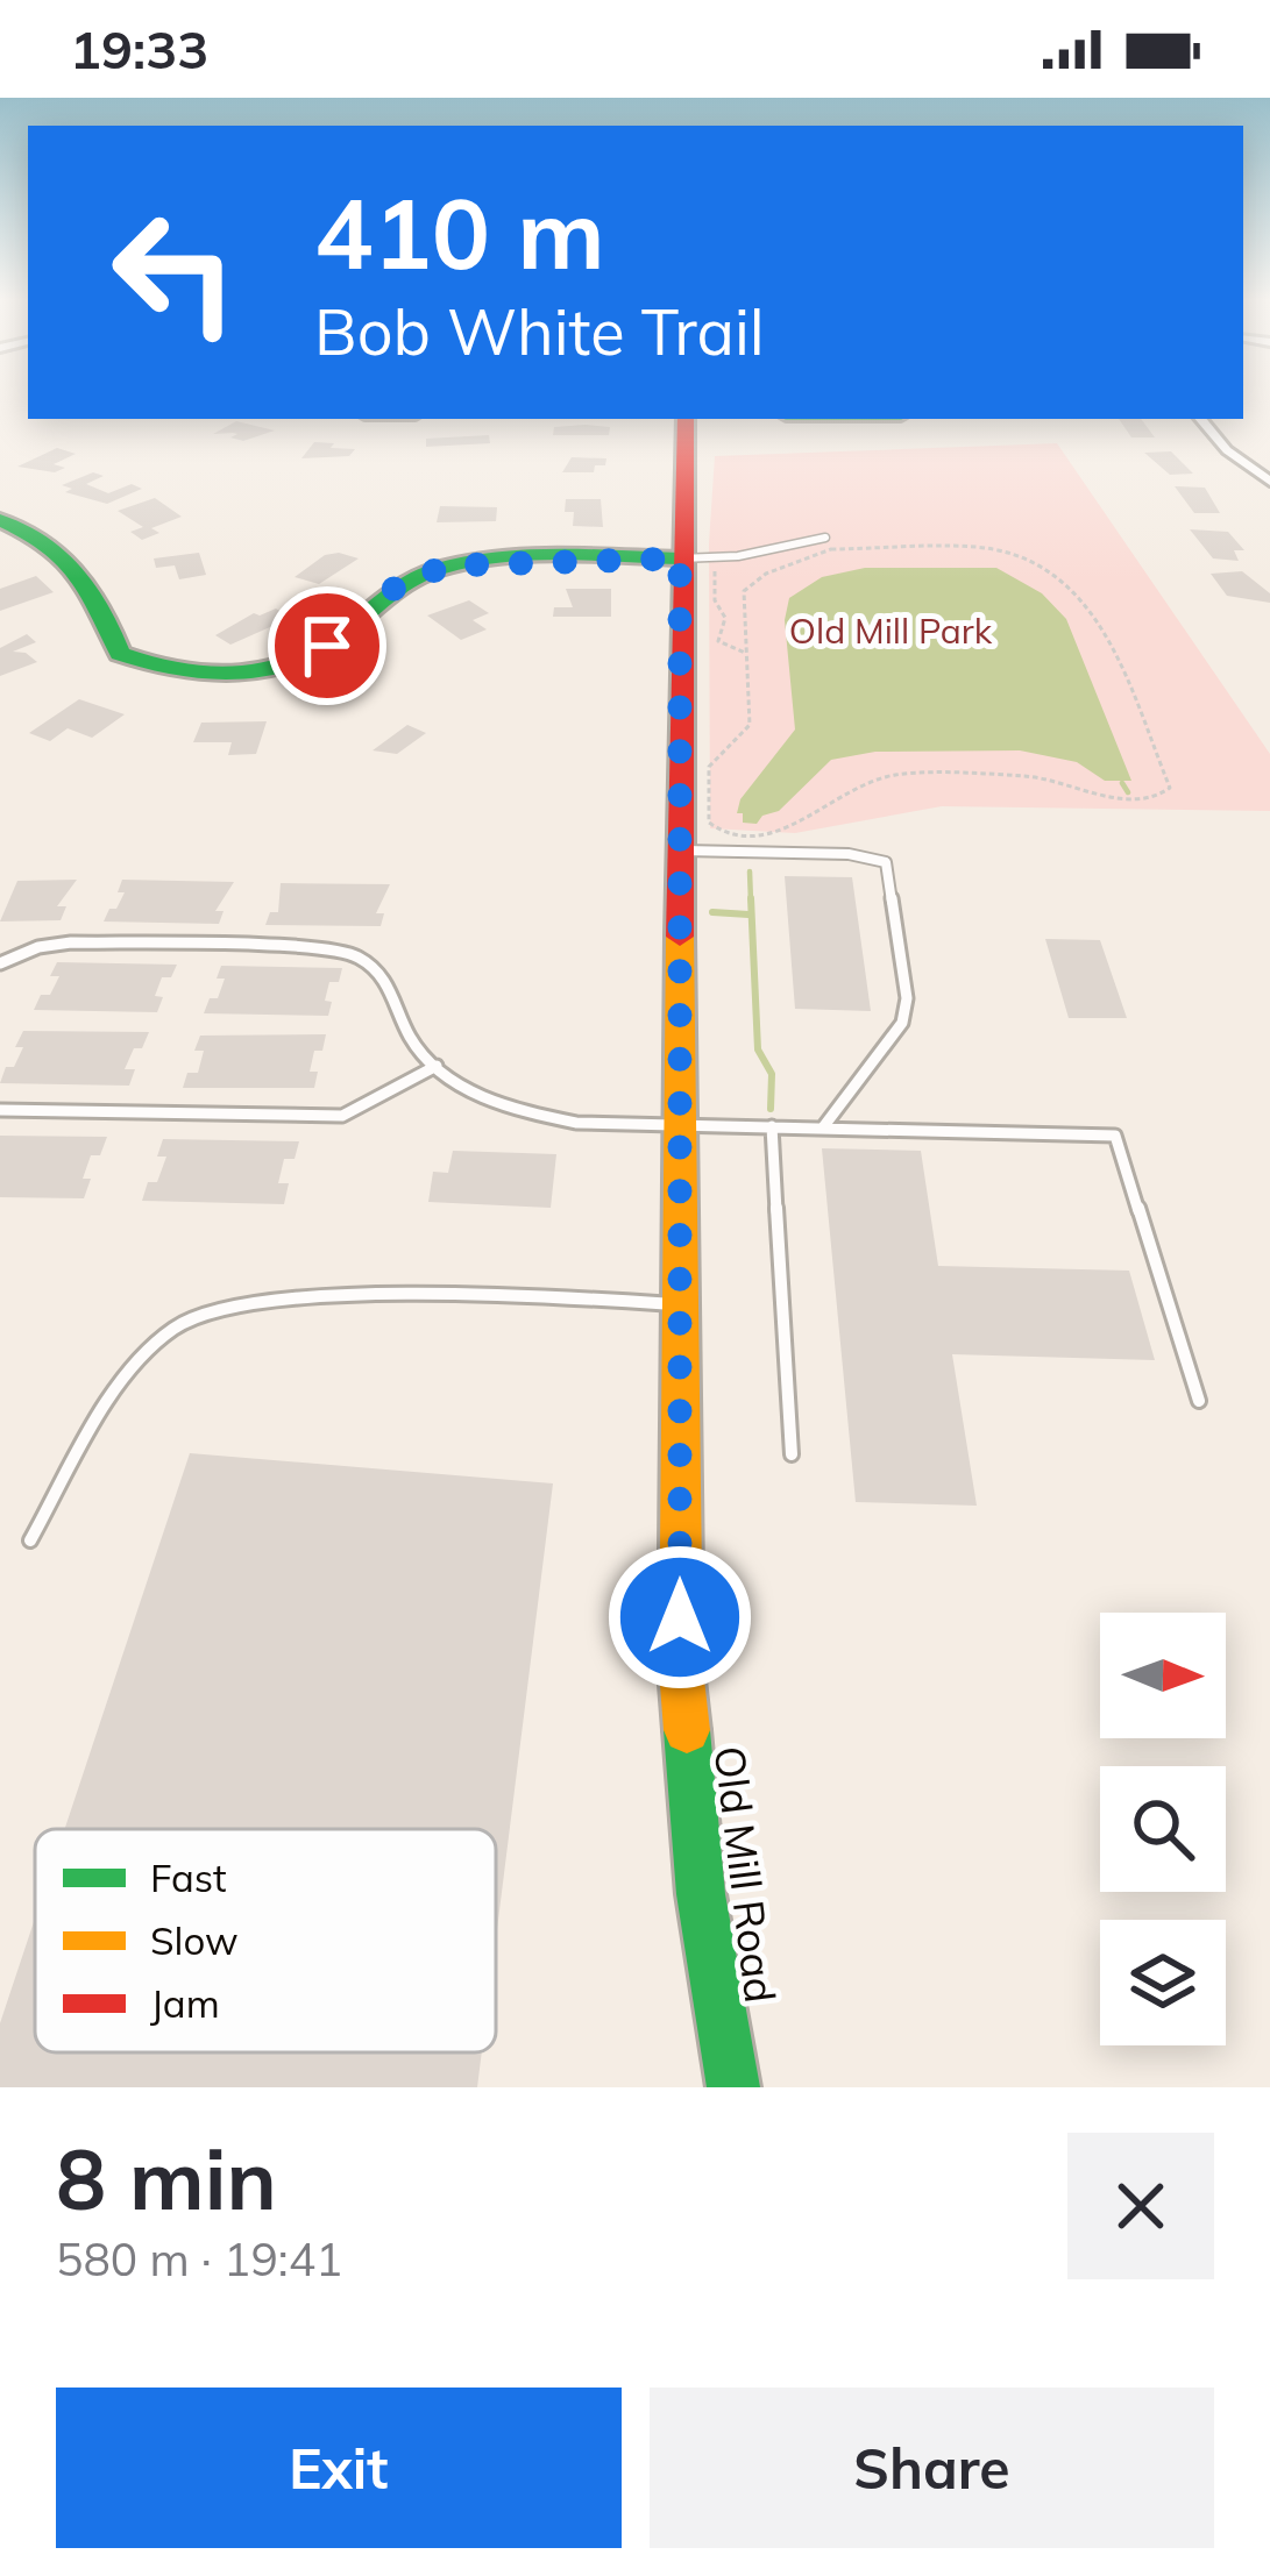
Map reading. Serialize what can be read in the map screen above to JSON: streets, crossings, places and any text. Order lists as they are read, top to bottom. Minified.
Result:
{"streets":{"street":["Old Mill Road"]},"parks":["Old Mill Park"],"legend":["Fast","Slow","Jam"],"north":"right","page":{"status":"19:33","turn":["410 m","Bob White Trail"],"heading":["8 min","580 m · 19:41"],"buttons":["Exit","Share"]}}
